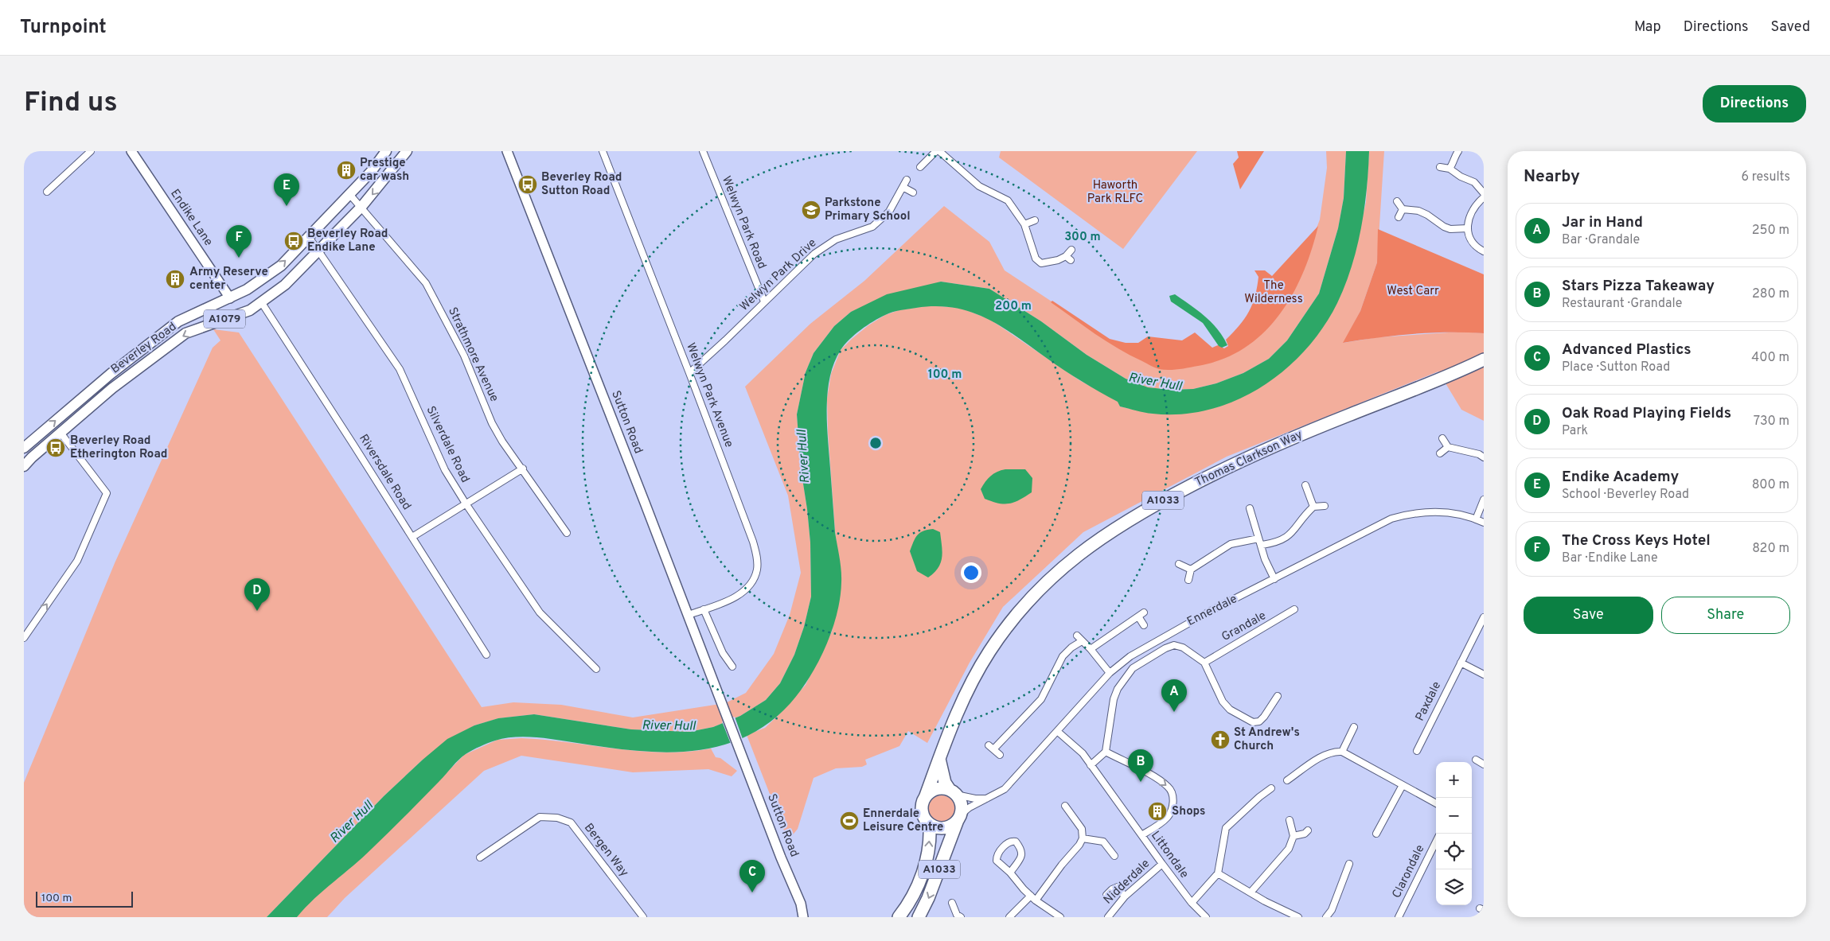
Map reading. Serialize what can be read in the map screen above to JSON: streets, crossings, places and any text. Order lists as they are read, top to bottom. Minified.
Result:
{"streets":{"highway":["Thomas Clarkson Way","A1033"],"main road":["A1079","Beverley Road"],"street":["Endike Lane","Welwyn Park Road","Welwyn Park Drive","Strathmore Avenue","Welwyn Park Avenue","Sutton Road","Silverdale Road","Riversdale Road","Ennerdale","Grandale","Paxdale","Bergen Way","Littondale","Clarondale","Nidderdale"]},"crossings":[["Endike Lane","Beverley Road"],["Welwyn Park Road","Welwyn Park Drive"],["Welwyn Park Drive","Welwyn Park Avenue"],["Beverley Road","Strathmore Avenue"],["Beverley Road","Silverdale Road"],["Beverley Road","Riversdale Road"],["Welwyn Park Avenue","Sutton Road"],["Thomas Clarkson Way","A1033"],["A1033","Ennerdale"],["Ennerdale","Littondale"],["Littondale","Nidderdale"]],"water":["River Hull"],"parks":["Haworth Park RLFC","The Wilderness","West Carr"],"places":{"building":["Prestige car wash","Army Reserve center","Shops"],"bus stop":["Beverley Road Sutton Road","Beverley Road Endike Lane","Beverley Road Etherington Road"],"school or university":["Parkstone Primary School"],"church":["St Andrew's Church"],"sports":["Ennerdale Leisure Centre"]},"scale_bar":"100 m","page":{"header":"Turnpoint","nav":["Map","Directions","Saved"],"buttons":["Directions",["Save","Share"]],"title":"Find us","heading":["Nearby","6 results"],"pins":["E","F","D","A","B","C"],"list":[{"mark":"A","name":"Jar in Hand","note":"Bar · Grandale","value":"250 m"},{"mark":"B","name":"Stars Pizza Takeaway","note":"Restaurant · Grandale","value":"280 m"},{"mark":"C","name":"Advanced Plastics","note":"Place · Sutton Road","value":"400 m"},{"mark":"D","name":"Oak Road Playing Fields","note":"Park","value":"730 m"},{"mark":"E","name":"Endike Academy","note":"School · Beverley Road","value":"800 m"},{"mark":"F","name":"The Cross Keys Hotel","note":"Bar · Endike Lane","value":"820 m"}],"map_buttons":["+","−"],"scale":"100 m"},"rings":["300 m","200 m","100 m"]}
